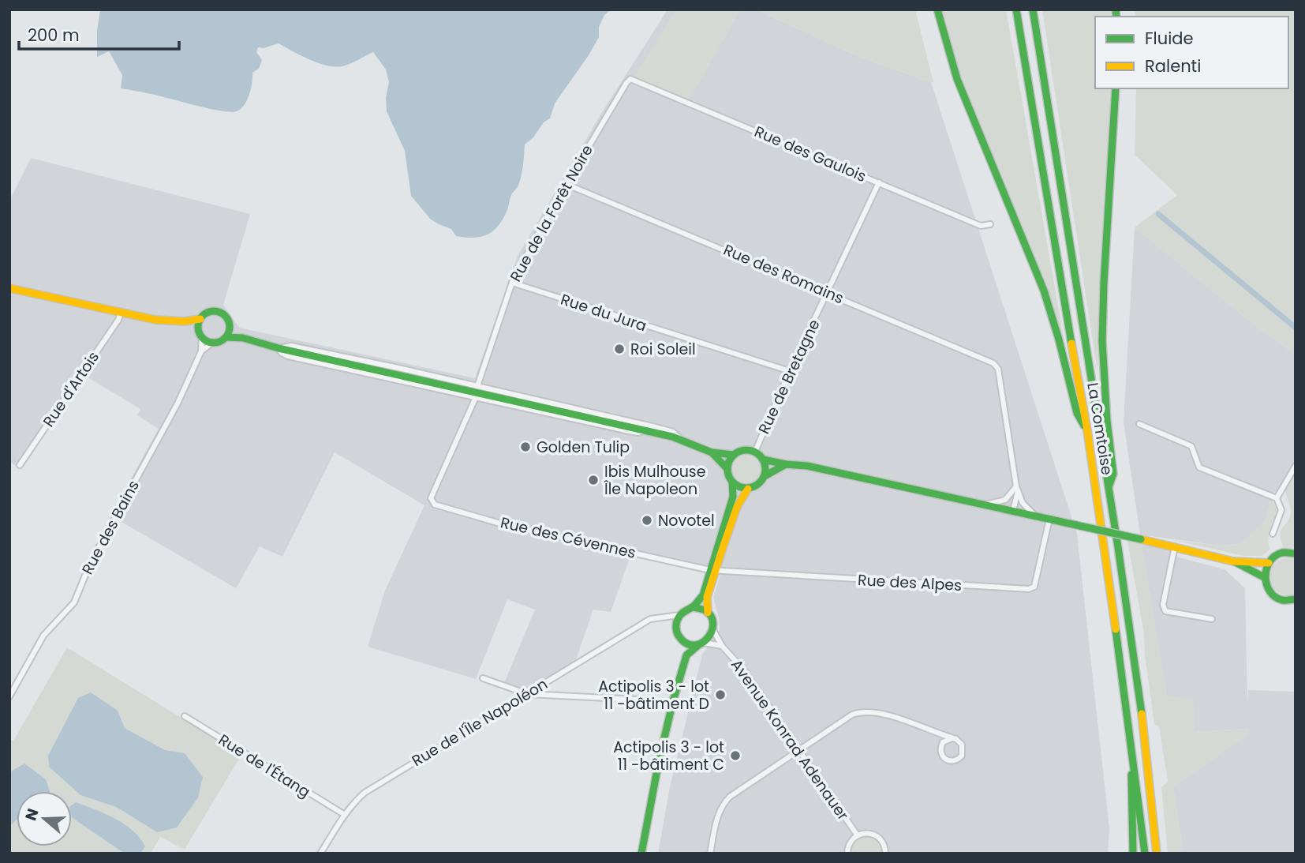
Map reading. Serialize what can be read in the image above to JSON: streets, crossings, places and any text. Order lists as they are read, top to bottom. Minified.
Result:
{"streets":{"main road":["La Comtoise"],"street":["Rue des Gaulois","Rue de la Forêt Noire","Rue des Romains","Rue du Jura","Rue de Bretagne","Rue d'Artois","Rue des Bains","Rue des Cévennes","Rue des Alpes","Rue de l'Île Napoléon","Avenue Konrad Adenauer","Rue de l'Étang"]},"crossings":[["Rue des Gaulois","Rue de la Forêt Noire"],["Rue des Gaulois","Rue de Bretagne"],["Rue de la Forêt Noire","Rue des Romains"],["Rue de la Forêt Noire","Rue du Jura"],["Rue des Romains","Rue de Bretagne"],["Rue du Jura","Rue de Bretagne"],["Rue des Cévennes","Rue des Alpes"],["Rue de l'Île Napoléon","Avenue Konrad Adenauer"],["Rue de l'Île Napoléon","Rue de l'Étang"]],"places":["Roi Soleil","Golden Tulip","Ibis Mulhouse Île Napoleon","Novotel","Actipolis 3 - lot 11 -bâtiment D","Actipolis 3 - lot 11 -bâtiment C"],"legend":["Fluide","Ralenti"],"scale_bar":"200 m","north":"left"}
